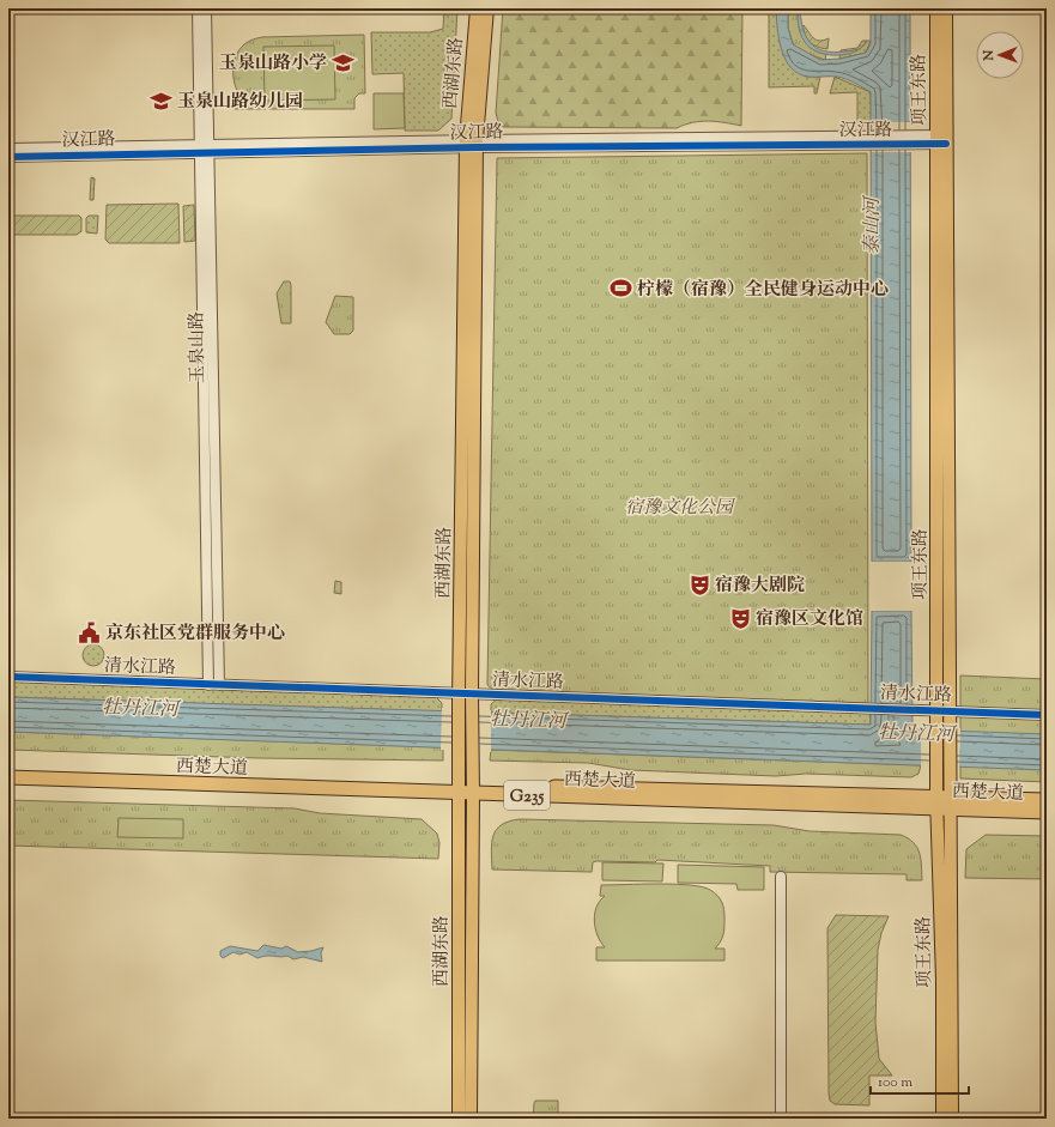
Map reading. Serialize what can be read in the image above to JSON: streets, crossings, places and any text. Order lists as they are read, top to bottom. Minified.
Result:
{"streets":{"highway":["西楚大道","G235"],"main road":["西湖东路","项王东路"],"street":["汉江路","玉泉山路","清水江路"]},"crossings":[["西湖东路","汉江路"],["西湖东路","清水江路"],["西湖东路","西楚大道"],["项王东路","汉江路"],["项王东路","清水江路"],["项王东路","西楚大道"],["汉江路","玉泉山路"],["玉泉山路","清水江路"]],"water":["泰山河","牡丹江河"],"parks":["宿豫文化公园"],"places":{"school or university":["玉泉山路小学","玉泉山路幼儿园"],"sports":["柠檬（宿豫）全民健身运动中心"],"theatre":["宿豫大剧院","宿豫区文化馆"],"public building":["京东社区党群服务中心"]},"scale_bar":"100 m","north":"left"}
